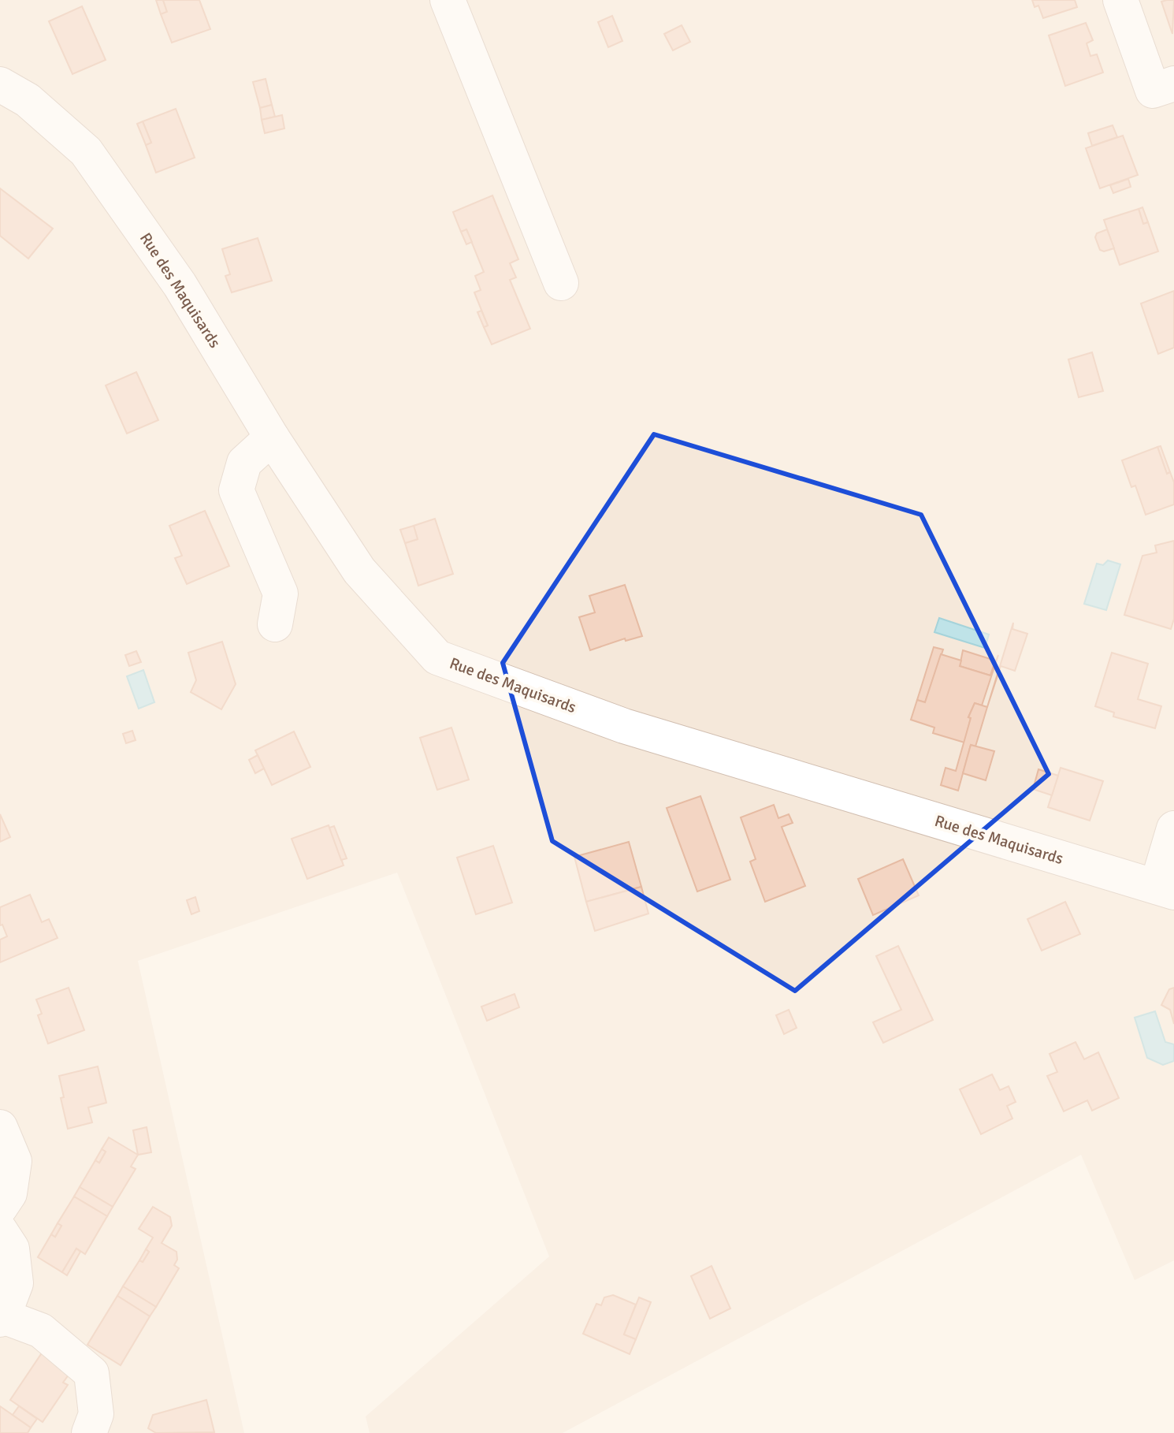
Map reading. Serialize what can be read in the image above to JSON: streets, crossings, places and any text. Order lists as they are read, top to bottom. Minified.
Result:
{"streets":{"street":["Rue des Maquisards"]}}
